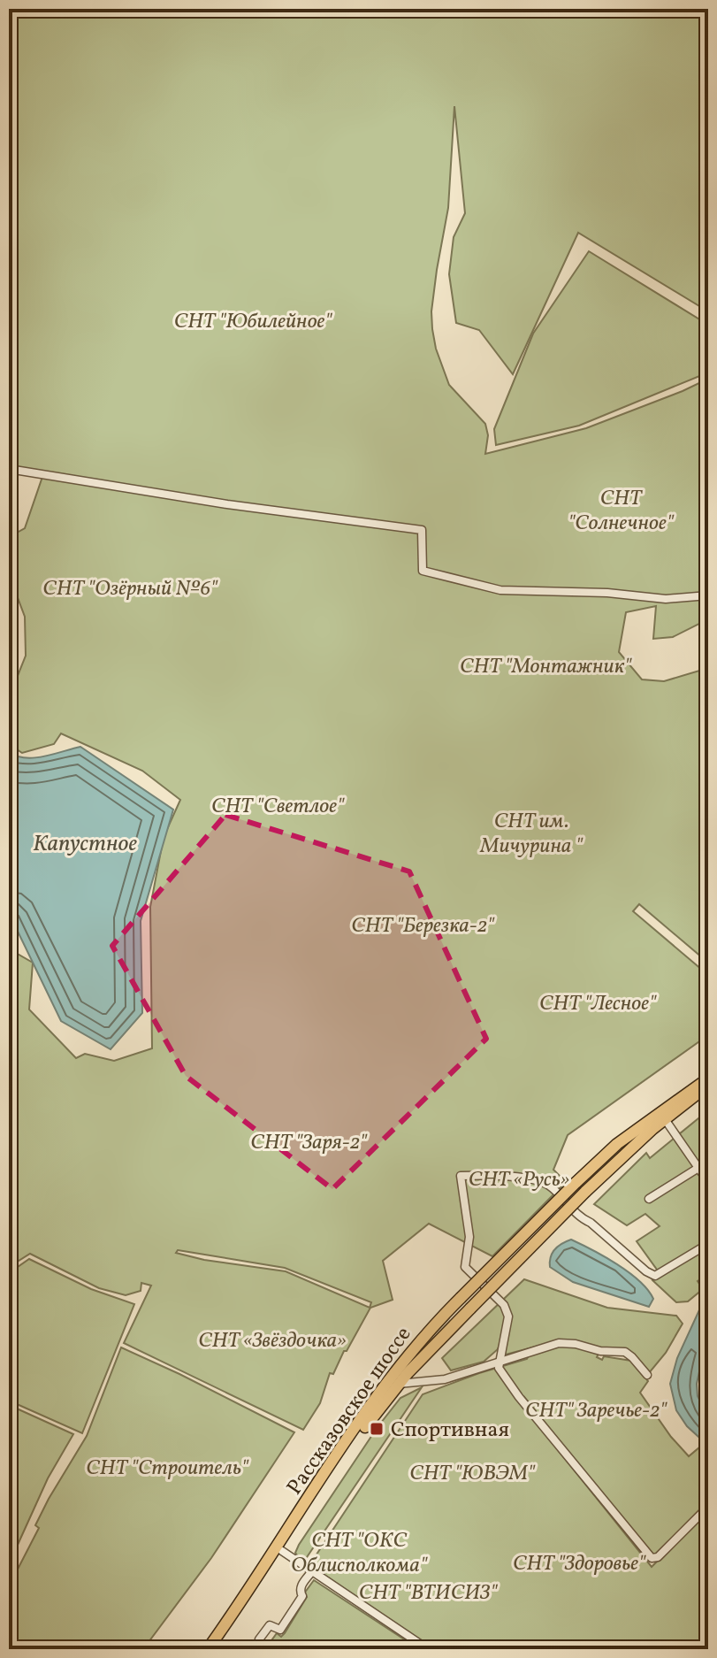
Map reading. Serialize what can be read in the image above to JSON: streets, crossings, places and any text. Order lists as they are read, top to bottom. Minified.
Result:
{"streets":{"main road":["Рассказовское шоссе"]},"water":["Капустное"],"parks":["СНТ \"Юбилейное\"","СНТ \"Солнечное\"","СНТ \"Озёрный №6\"","СНТ \"Монтажник\"","СНТ \"Светлое\"","СНТ им. Мичурина \"","СНТ \"Березка-2\"","СНТ \"Лесное\"","СНТ \"Заря-2\"","СНТ «Русь»","СНТ «Звёздочка»","СНТ\" Заречье-2\"","СНТ \"Строитель\"","СНТ \"ЮВЭМ\"","СНТ \"ОКС Облисполкома\"","СНТ \"Здоровье\"","СНТ \"ВТИСИЗ\""],"places":{"transit":["Спортивная"]}}
